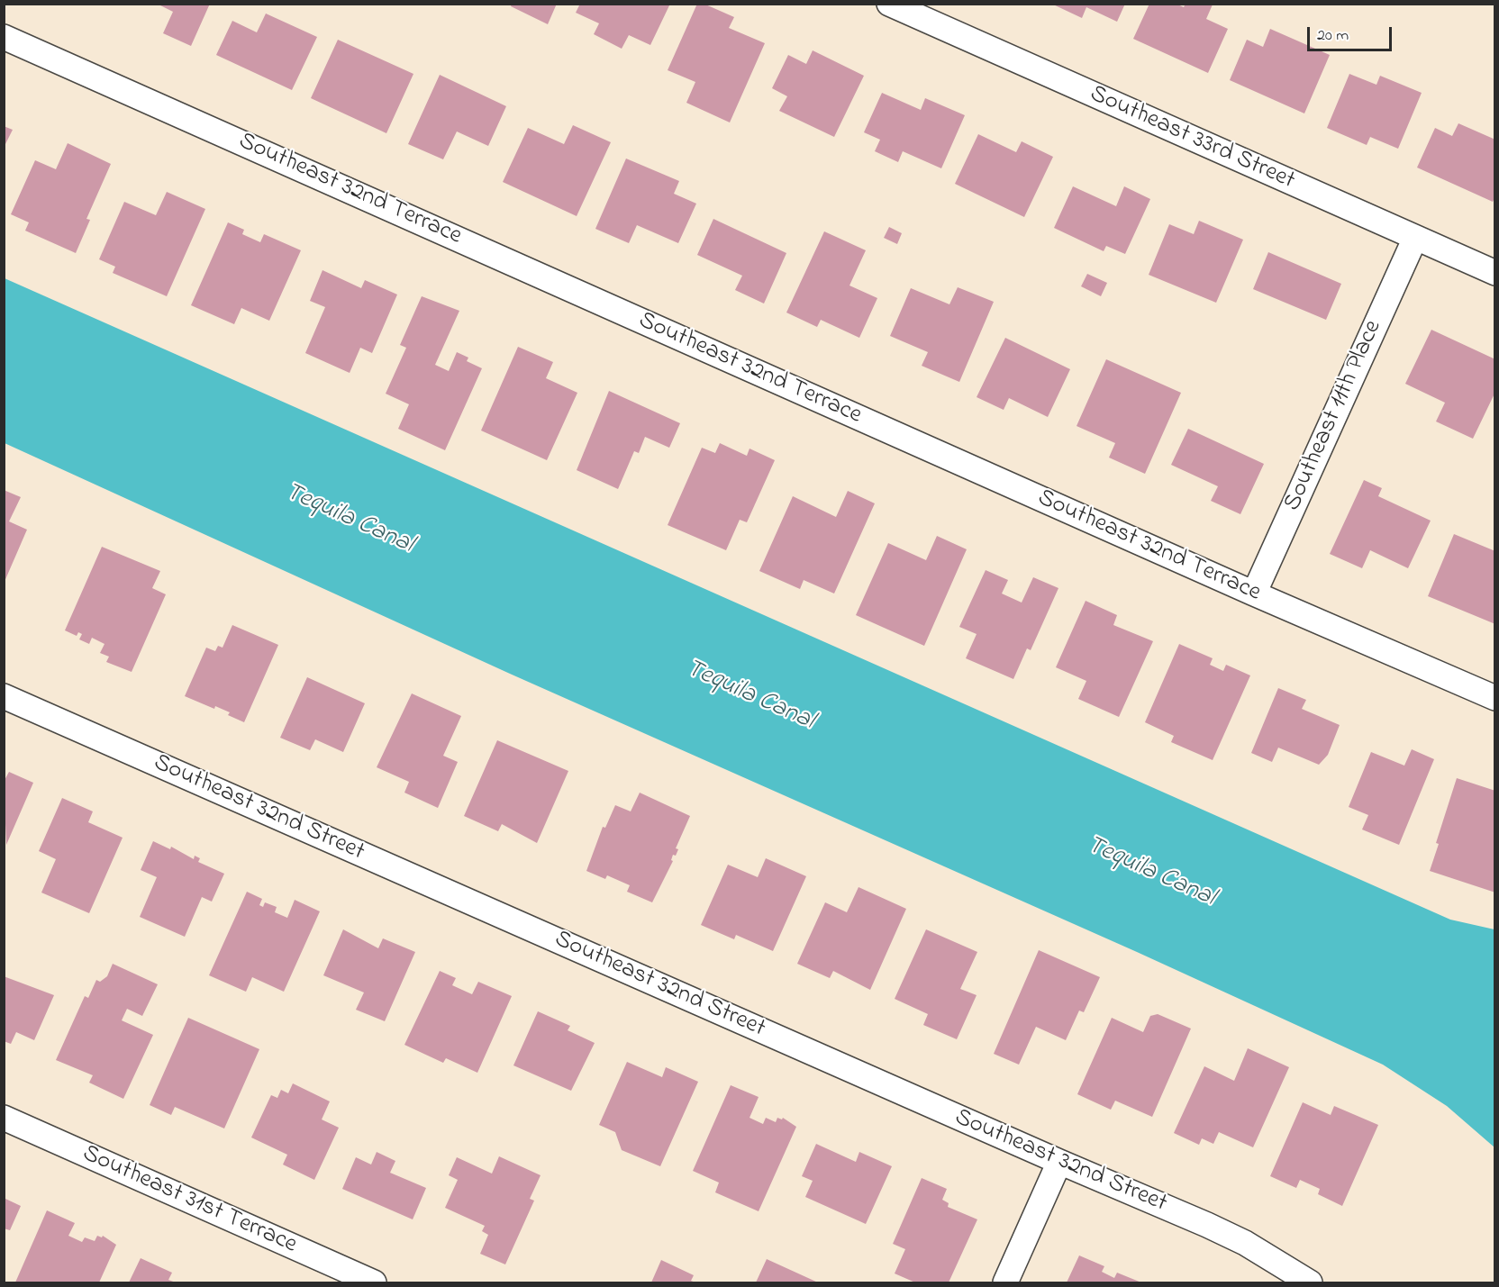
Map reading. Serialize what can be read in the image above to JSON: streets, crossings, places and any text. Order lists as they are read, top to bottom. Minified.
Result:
{"streets":{"street":["Southeast 33rd Street","Southeast 32nd Terrace","Southeast 11th Place","Southeast 32nd Street","Southeast 31st Terrace"]},"crossings":[["Southeast 33rd Street","Southeast 11th Place"],["Southeast 32nd Terrace","Southeast 11th Place"]],"water":["Tequila Canal"],"scale_bar":"20 m"}
